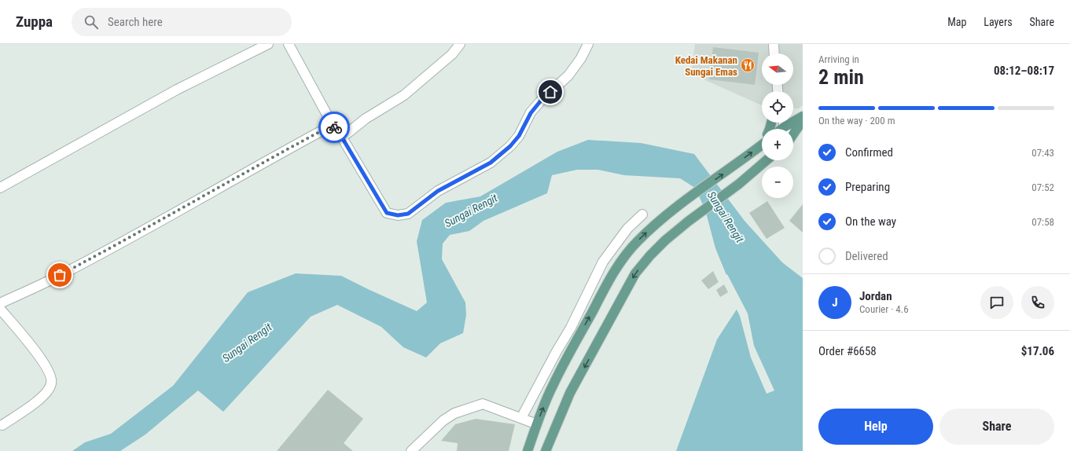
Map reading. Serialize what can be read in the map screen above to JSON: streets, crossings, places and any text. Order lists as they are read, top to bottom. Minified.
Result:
{"water":["Sungai Rengit"],"places":{"restaurant":["Kedai Makanan Sungai Emas"]},"north":"left","page":{"header":"Zuppa","search":"Search here","nav":["Map","Layers","Share"],"heading":["2 min","Arriving in","08:12–08:17"],"panel":["Jordan","Courier · 4.6","Order #6658","$17.06"],"map_buttons":["+","−"],"bar":"On the way · 200 m","list":[["Confirmed","07:43"],["Preparing","07:52"],["On the way","07:58"],"Delivered"],"round":"J","buttons":["Help","Share"]}}
